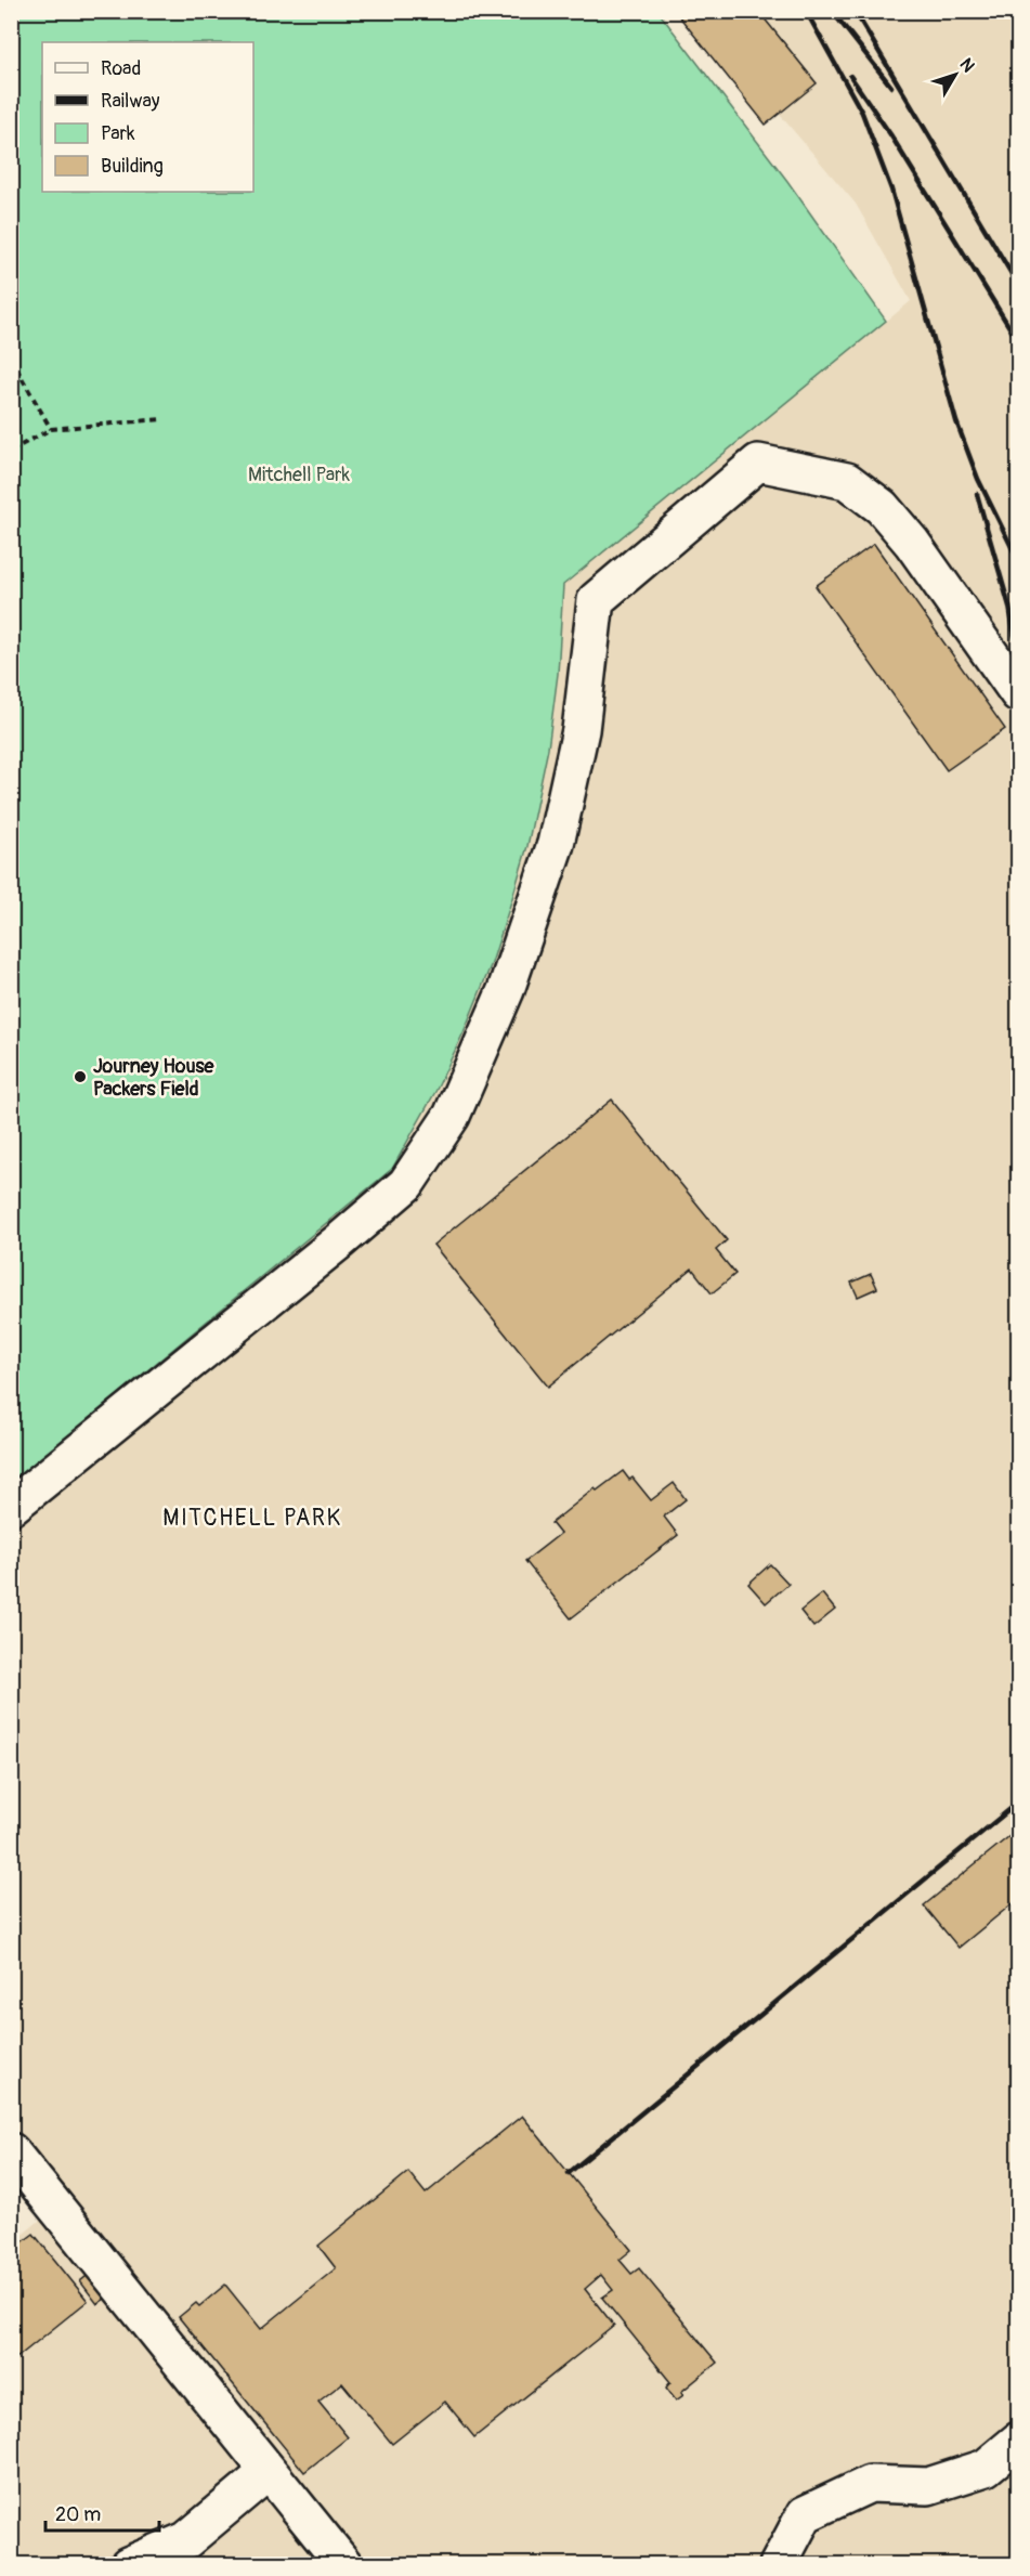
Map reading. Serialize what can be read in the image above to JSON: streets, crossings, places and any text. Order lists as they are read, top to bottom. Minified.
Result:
{"districts":["MITCHELL PARK"],"parks":["Mitchell Park"],"places":["Journey House Packers Field"],"legend":["Road","Railway","Park","Building"],"scale_bar":"20 m","north":"top right"}
